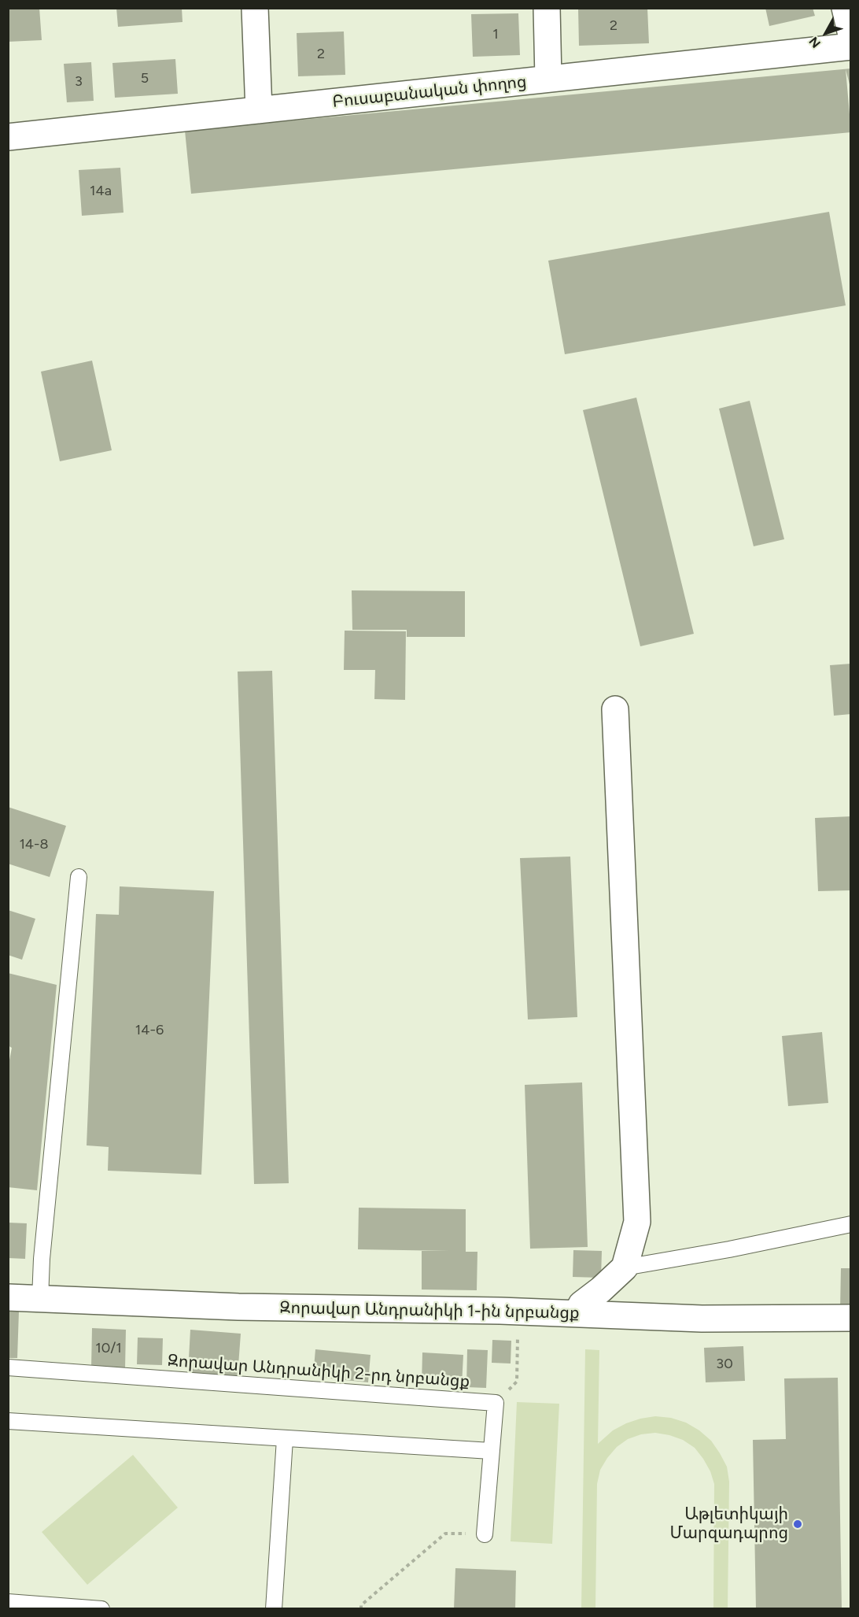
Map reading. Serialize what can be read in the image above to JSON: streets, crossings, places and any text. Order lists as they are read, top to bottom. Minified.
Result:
{"streets":{"street":["Բուսաբանական փողոց","Զորավար Անդրանիկի 1-ին նրբանցք"],"lane":["Զորավար Անդրանիկի 2-րդ նրբանցք"]},"places":["Աթլետիկայի Մարզադպրոց"],"house_numbers":["2","1","2","5","3","14a","14-8","14-6","10/1","30"],"north":"bottom left"}
